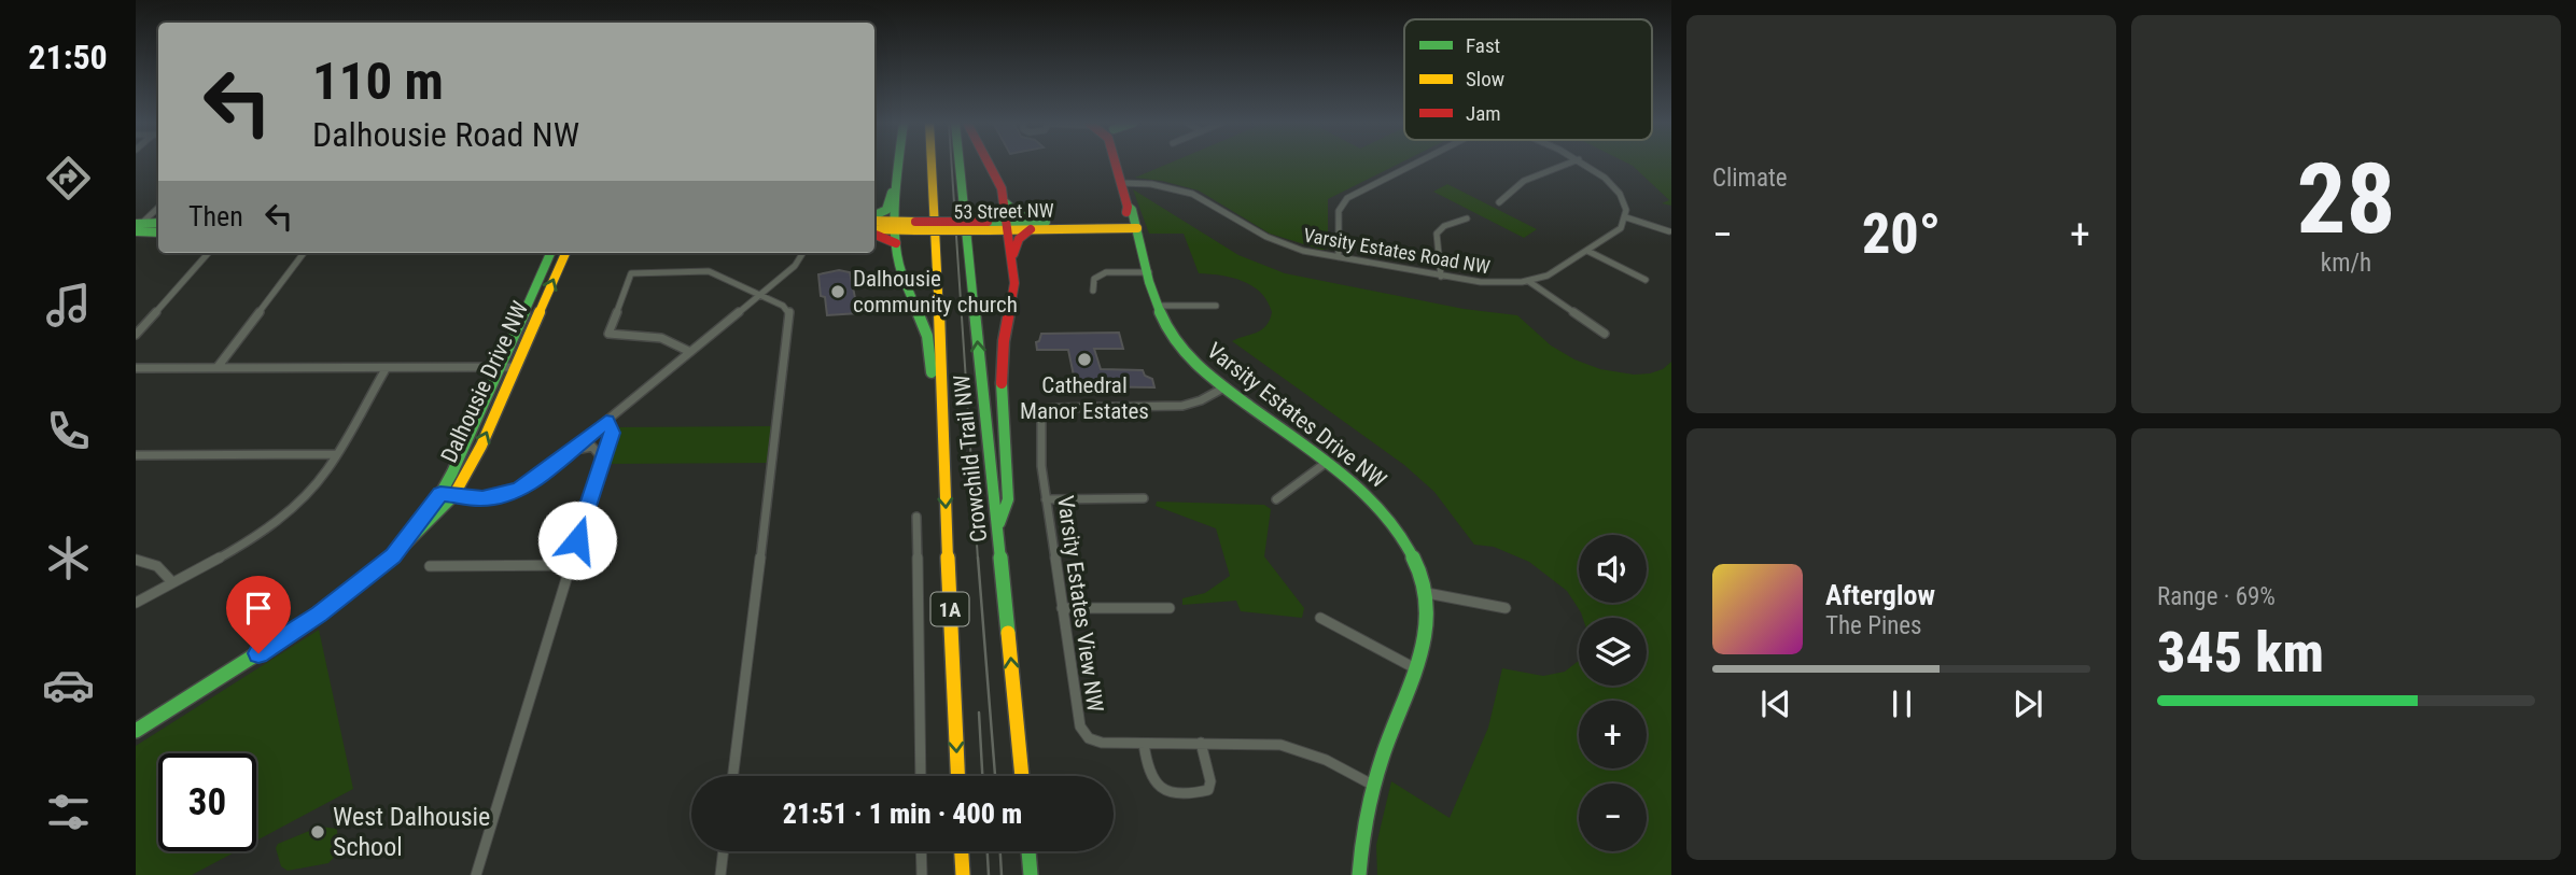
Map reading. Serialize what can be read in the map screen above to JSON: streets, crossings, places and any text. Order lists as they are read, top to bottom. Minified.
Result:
{"streets":{"main road":["53 Street NW","Dalhousie Drive NW","Varsity Estates Drive NW","Crowchild Trail NW","1A"],"street":["Varsity Estates Road NW","Varsity Estates View NW"]},"crossings":[["53 Street NW","Varsity Estates Drive NW"],["Varsity Estates Road NW","Varsity Estates Drive NW"],["Varsity Estates Drive NW","Varsity Estates View NW"]],"places":["Dalhousie community church","Cathedral Manor Estates","West Dalhousie School"],"legend":["Fast","Slow","Jam"],"page":{"tabs":"21:50","tile":["Climate",["28","km/h"],["Range · 69%","345 km"]],"turn":["110 m","Dalhousie Road NW"],"then":"Then","heat":["−","20°","+"],"map_buttons":["+","−"],"song":["Afterglow","The Pines"],"limit":"30","trip":"21:51 · 1 min · 400 m"}}
